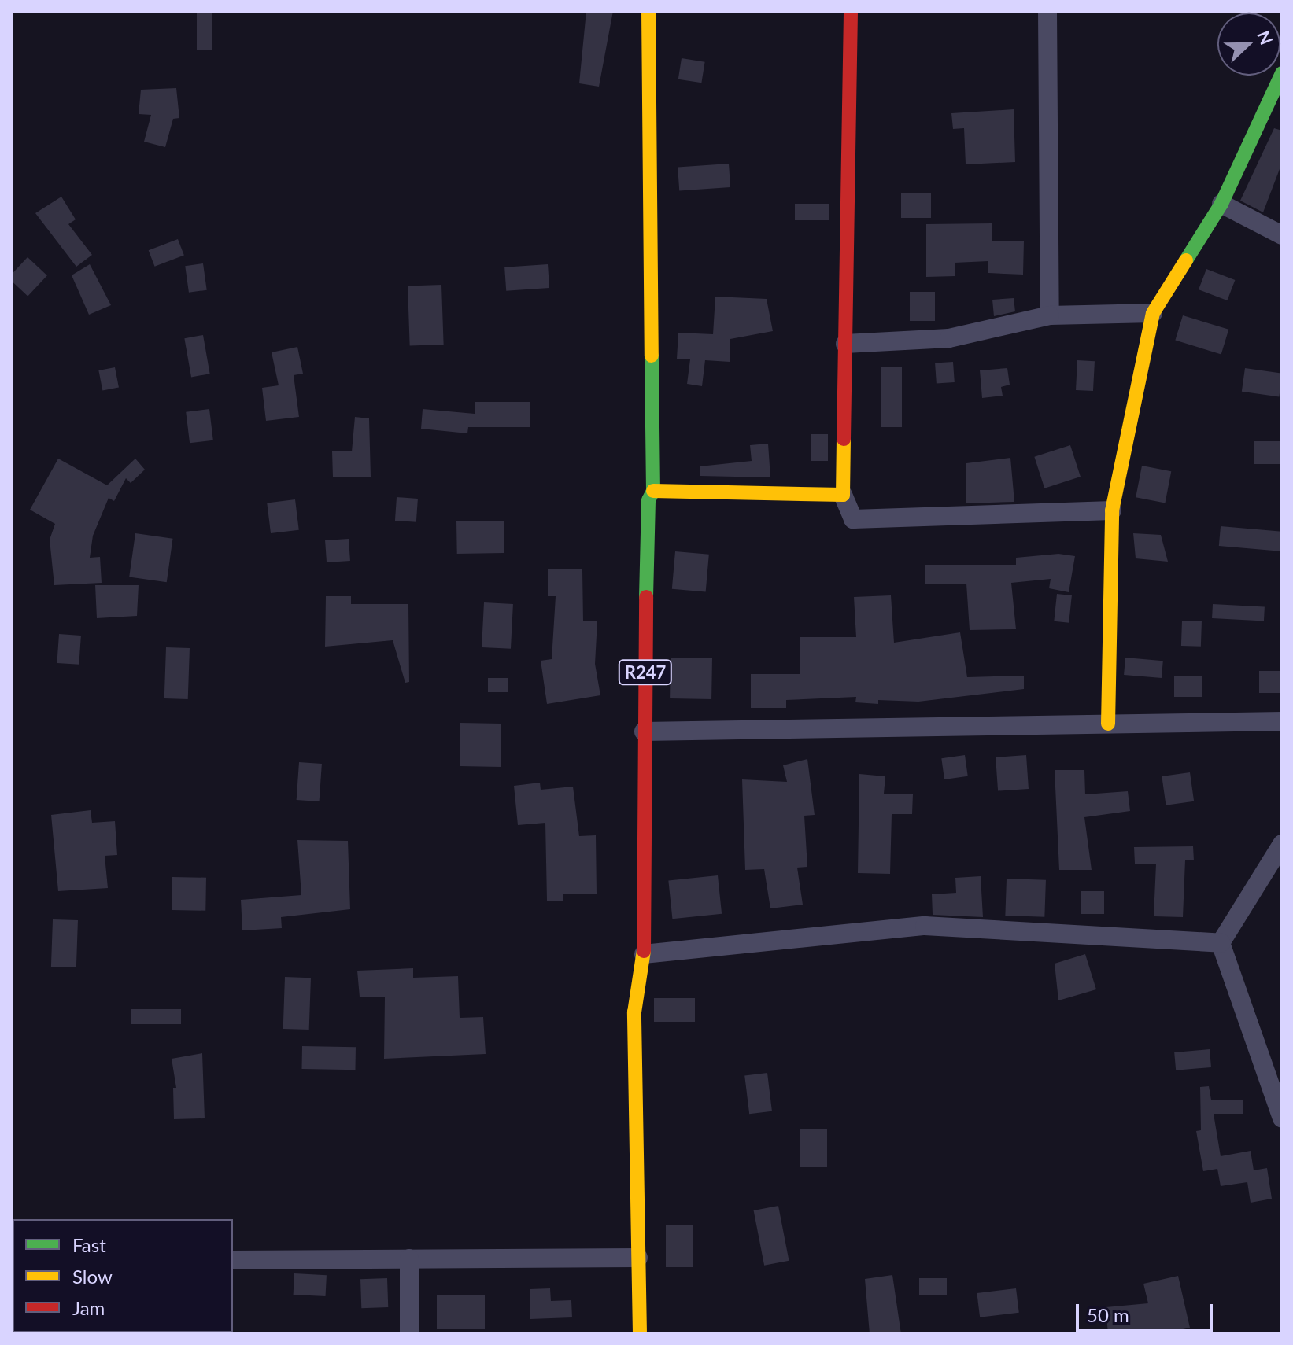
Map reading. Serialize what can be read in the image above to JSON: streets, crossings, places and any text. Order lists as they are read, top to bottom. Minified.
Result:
{"streets":{"street":["R247"]},"legend":["Fast","Slow","Jam"],"scale_bar":"50 m","north":"right"}
